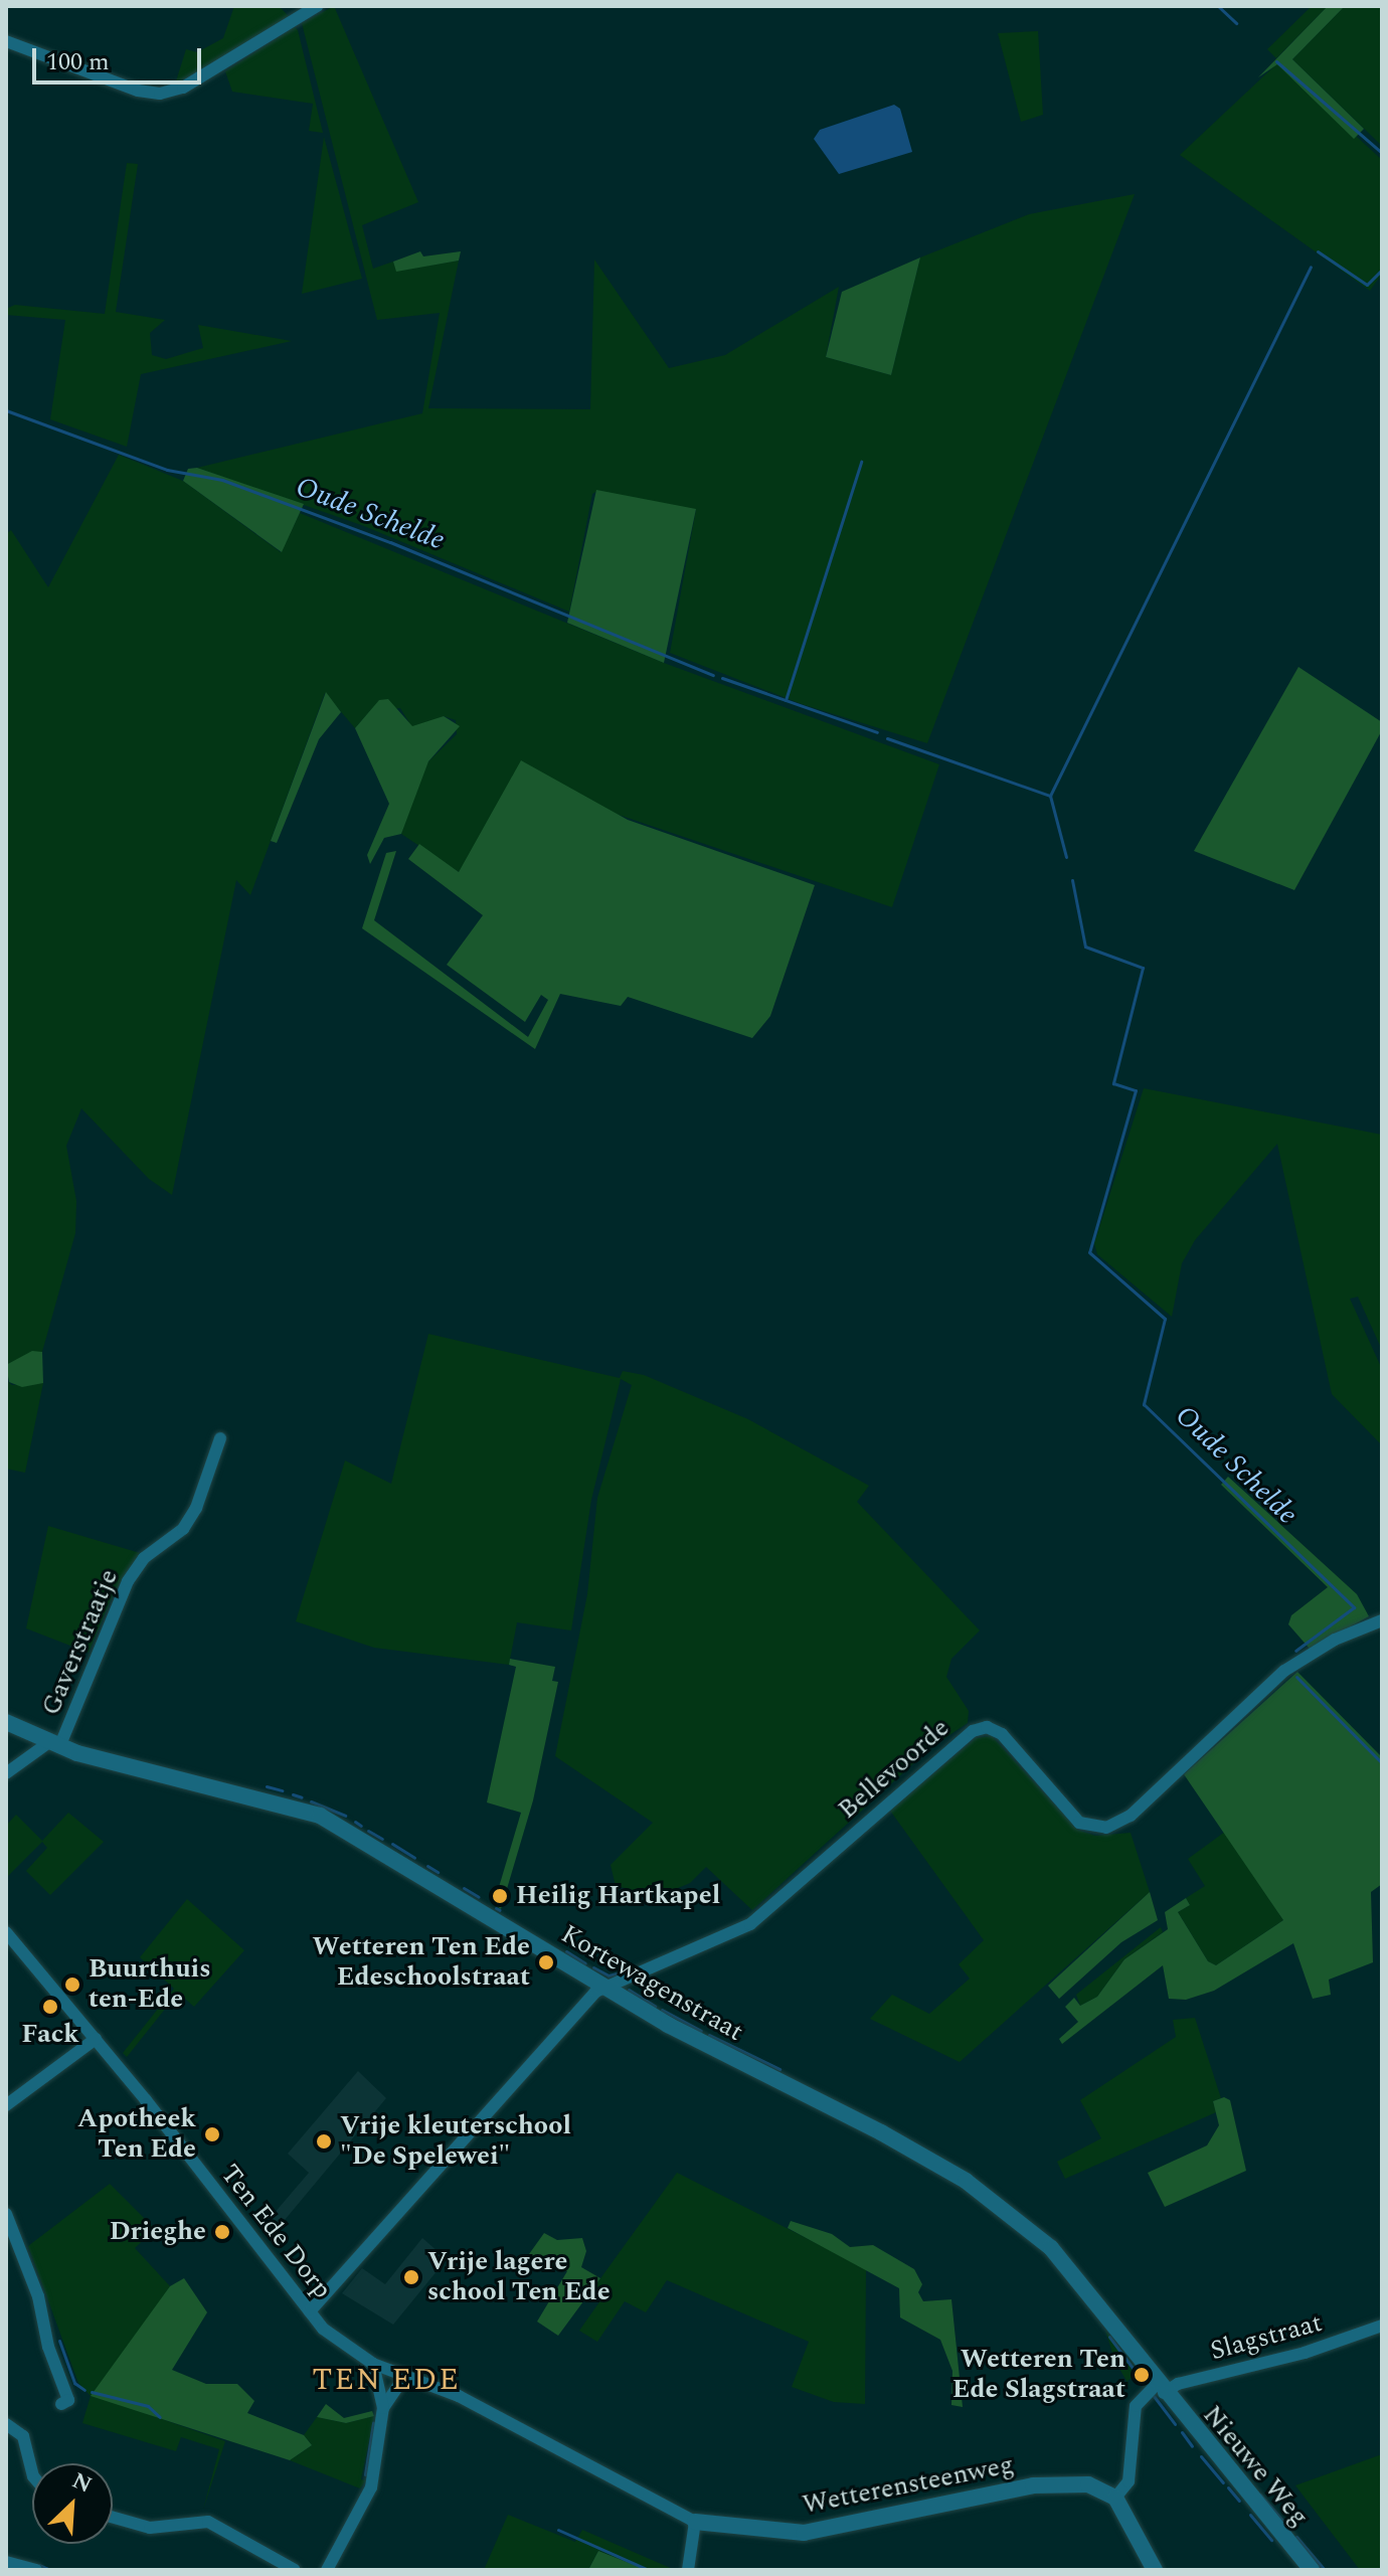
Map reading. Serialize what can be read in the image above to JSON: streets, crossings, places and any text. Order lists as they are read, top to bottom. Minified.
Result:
{"streets":{"street":["Gaverstraatje","Bellevoorde","Kortewagenstraat","Ten Ede Dorp","Slagstraat","Nieuwe Weg","Wetterensteenweg"]},"crossings":[["Gaverstraatje","Kortewagenstraat"],["Bellevoorde","Kortewagenstraat"],["Bellevoorde","Ten Ede Dorp"],["Kortewagenstraat","Slagstraat"],["Kortewagenstraat","Nieuwe Weg"],["Ten Ede Dorp","Wetterensteenweg"],["Slagstraat","Nieuwe Weg"]],"districts":["TEN EDE"],"water":["Oude Schelde"],"places":["Heilig Hartkapel","Wetteren Ten Ede Edeschoolstraat","Buurthuis ten-Ede","Fack","Apotheek Ten Ede","Vrije kleuterschool \"De Spelewei\"","Drieghe","Vrije lagere school Ten Ede","Wetteren Ten Ede Slagstraat"],"scale_bar":"100 m","north":"top right"}
